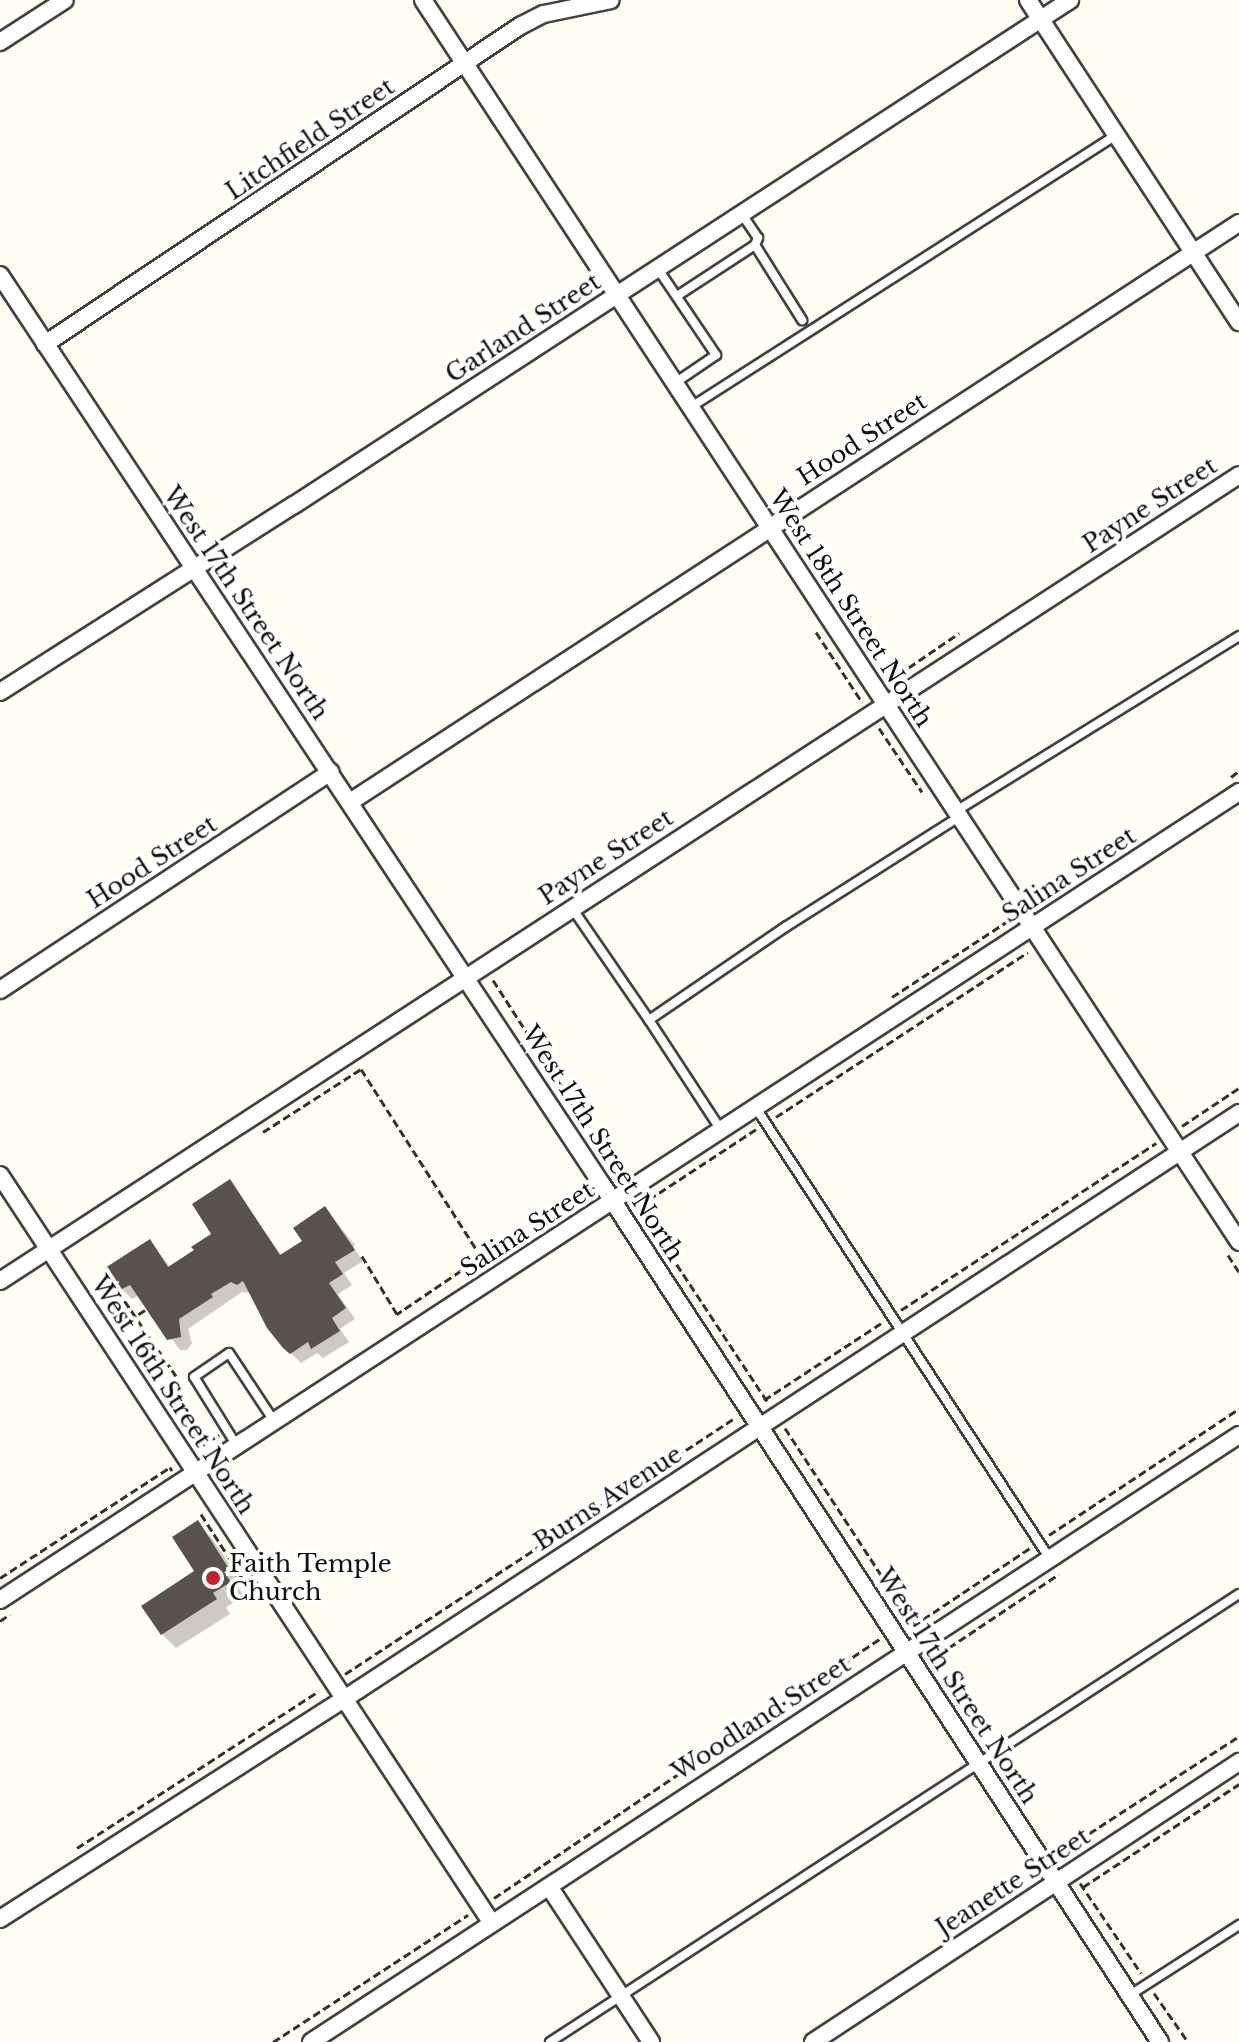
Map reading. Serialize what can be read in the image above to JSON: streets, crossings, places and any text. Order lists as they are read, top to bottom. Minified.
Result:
{"streets":{"street":["Litchfield Street","Garland Street","Hood Street","Payne Street","West 17th Street North","West 18th Street North","Salina Street","West 16th Street North","Burns Avenue","Woodland Street","Jeanette Street"]},"crossings":[["Litchfield Street","West 17th Street North"],["Litchfield Street","West 18th Street North"],["Garland Street","West 17th Street North"],["Garland Street","West 18th Street North"],["Hood Street","West 17th Street North"],["Hood Street","West 18th Street North"],["Payne Street","West 17th Street North"],["Payne Street","West 18th Street North"],["Payne Street","West 16th Street North"],["West 17th Street North","Salina Street"],["West 17th Street North","Burns Avenue"],["West 17th Street North","Woodland Street"],["West 17th Street North","Jeanette Street"],["West 18th Street North","Salina Street"],["West 18th Street North","Burns Avenue"],["Salina Street","West 16th Street North"],["West 16th Street North","Burns Avenue"],["West 16th Street North","Woodland Street"]],"places":["Faith Temple Church"]}
